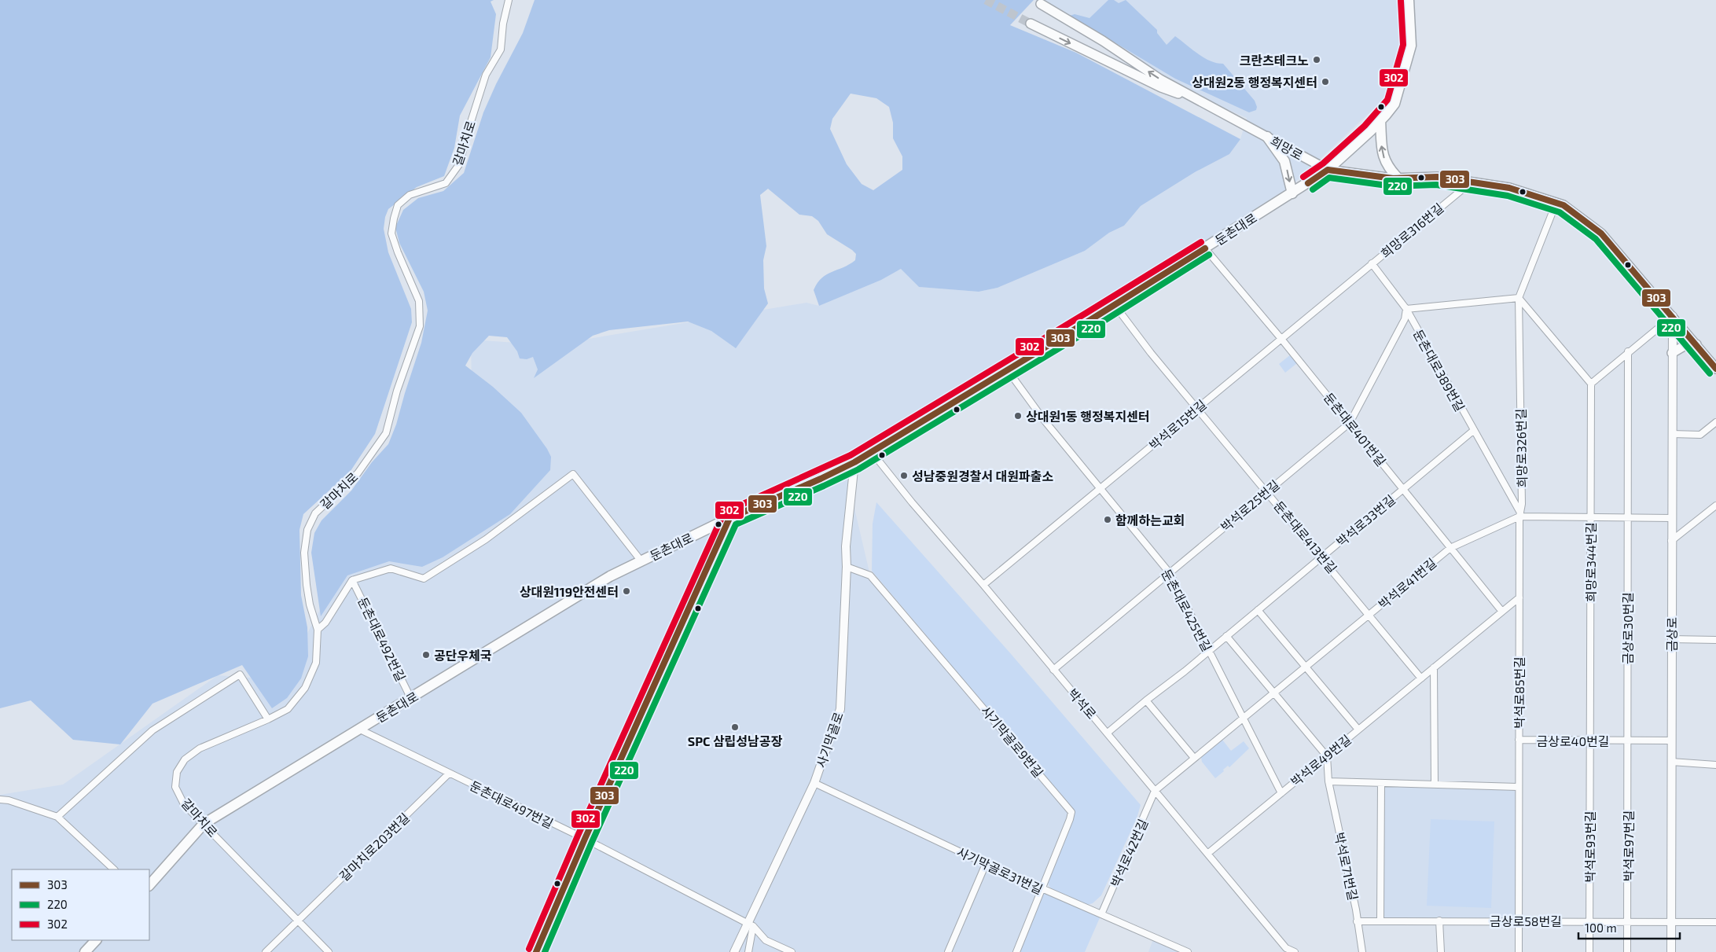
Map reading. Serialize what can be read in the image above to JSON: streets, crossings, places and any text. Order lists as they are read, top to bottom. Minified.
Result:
{"streets":{"main road":["희망로","둔촌대로"],"street":["갈마치로","희망로316번길","둔촌대로389번길","박석로15번길","둔촌대로401번길","희망로326번길","박석로25번길","박석로33번길","둔촌대로413번길","희망로344번길","박석로41번길","둔촌대로425번길","금상로30번길","금상로","둔촌대로492번길","박석로85번길","박석로","사기막골로","금상로40번길","사기막골로9번길","박석로49번길","둔촌대로497번길","박석로97번길","갈마치로203번길","박석로93번길","박석로42번길","박석로71번길","사기막골로31번길","금상로58번길"]},"crossings":[["갈마치로","둔촌대로"],["갈마치로","갈마치로203번길"],["희망로","둔촌대로"],["희망로","희망로316번길"],["희망로","희망로326번길"],["희망로","금상로"],["둔촌대로","둔촌대로401번길"],["둔촌대로","둔촌대로413번길"],["둔촌대로","둔촌대로425번길"],["둔촌대로","둔촌대로492번길"],["둔촌대로","박석로"],["둔촌대로","사기막골로"],["둔촌대로","둔촌대로497번길"],["희망로316번길","둔촌대로389번길"],["희망로316번길","박석로15번길"],["둔촌대로389번길","박석로15번길"],["둔촌대로389번길","희망로326번길"],["둔촌대로389번길","박석로25번길"],["둔촌대로389번길","박석로33번길"],["둔촌대로389번길","박석로41번길"],["박석로15번길","둔촌대로401번길"],["박석로15번길","둔촌대로413번길"],["박석로15번길","둔촌대로425번길"],["박석로15번길","박석로"],["둔촌대로401번길","박석로25번길"],["둔촌대로401번길","박석로33번길"],["둔촌대로401번길","박석로41번길"],["둔촌대로401번길","박석로49번길"],["희망로326번길","박석로41번길"],["희망로326번길","박석로85번길"],["희망로326번길","박석로49번길"],["박석로25번길","둔촌대로413번길"],["박석로25번길","둔촌대로425번길"],["박석로25번길","박석로"],["박석로33번길","둔촌대로413번길"],["박석로33번길","둔촌대로425번길"],["박석로33번길","박석로"],["둔촌대로413번길","박석로41번길"],["둔촌대로413번길","박석로49번길"],["희망로344번길","금상로40번길"],["희망로344번길","박석로93번길"],["박석로41번길","둔촌대로425번길"],["박석로41번길","박석로"],["박석로41번길","박석로42번길"],["둔촌대로425번길","박석로49번길"],["금상로30번길","금상로40번길"],["금상로","금상로40번길"],["금상로","금상로58번길"],["박석로85번길","금상로40번길"],["박석로85번길","박석로49번길"],["박석로85번길","금상로58번길"],["박석로","박석로49번길"],["박석로","박석로42번길"],["사기막골로","사기막골로9번길"],["사기막골로","둔촌대로497번길"],["사기막골로","사기막골로31번길"],["금상로40번길","박석로97번길"],["금상로40번길","박석로93번길"],["사기막골로9번길","사기막골로31번길"],["박석로49번길","박석로71번길"],["둔촌대로497번길","갈마치로203번길"],["박석로97번길","금상로58번길"],["박석로93번길","금상로58번길"],["박석로42번길","사기막골로31번길"],["박석로71번길","금상로58번길"]],"places":["크란츠테크노","상대원2동 행정복지센터","상대원1동 행정복지센터","성남중원경찰서 대원파출소","함께하는교회","상대원119안전센터","공단우체국","SPC 삼립성남공장"],"lines":["transit line 302","transit line 303","transit line 220"],"legend":["303","220","302"],"scale_bar":"100 m"}
